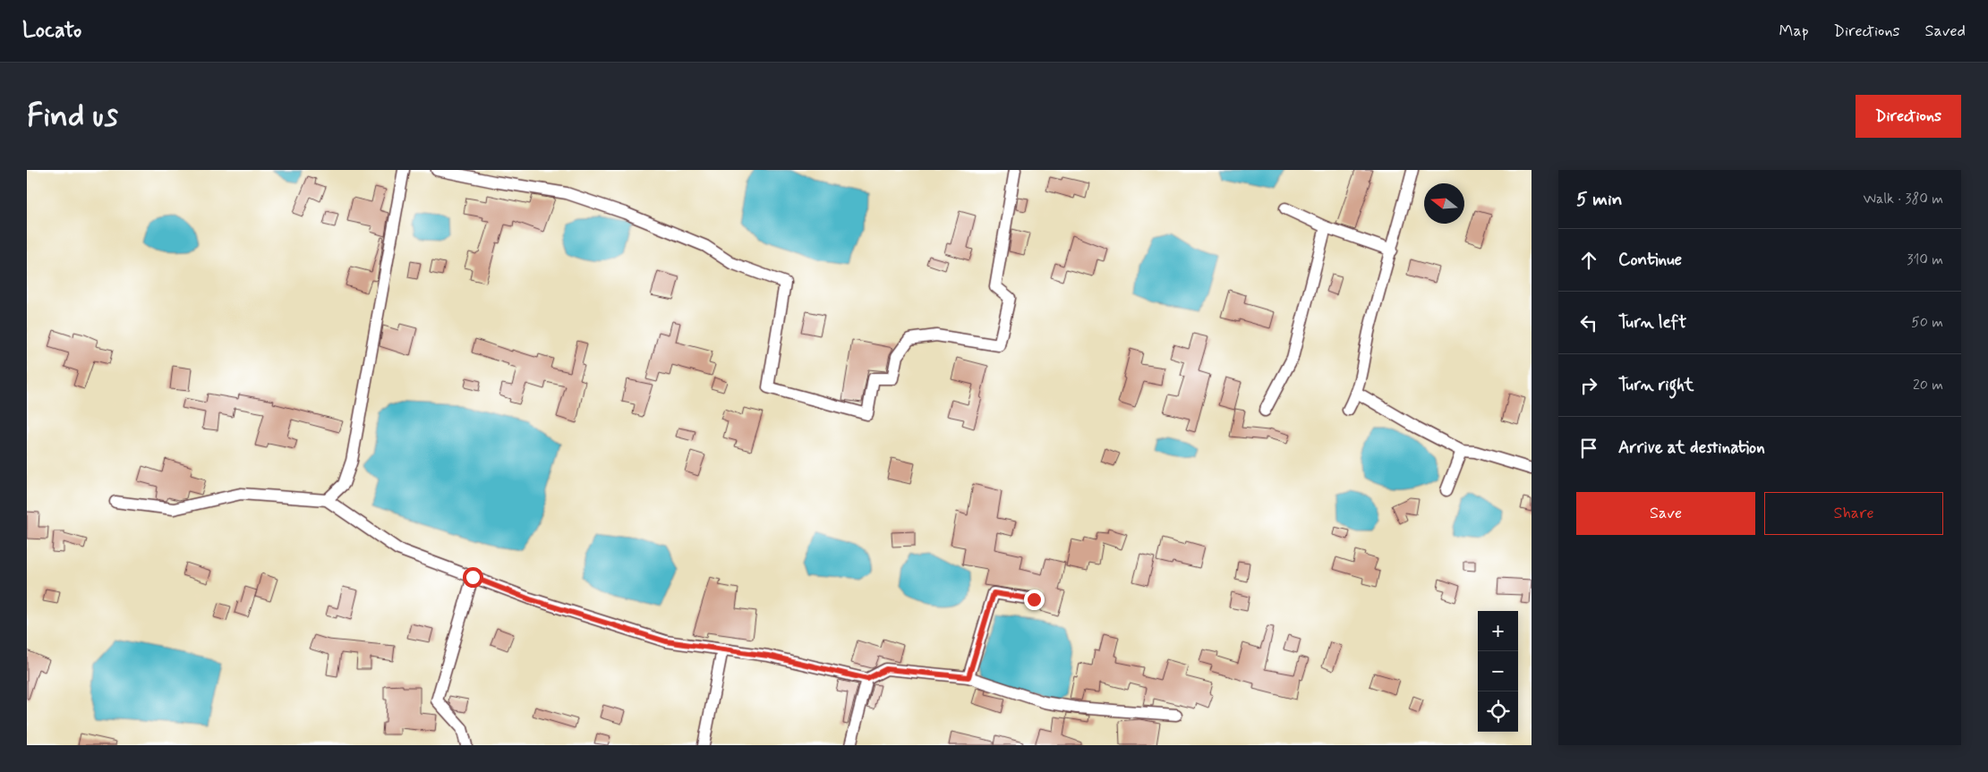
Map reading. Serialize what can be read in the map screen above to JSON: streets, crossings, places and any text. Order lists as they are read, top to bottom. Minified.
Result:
{"north":"left","page":{"header":"Locato","nav":["Map","Directions","Saved"],"buttons":["Directions",["Save","Share"]],"title":"Find us","heading":["5 min","Walk · 380 m"],"list":[["Continue","310 m"],["Turn left","50 m"],["Turn right","20 m"],"Arrive at destination"],"map_buttons":["+","−"]}}
